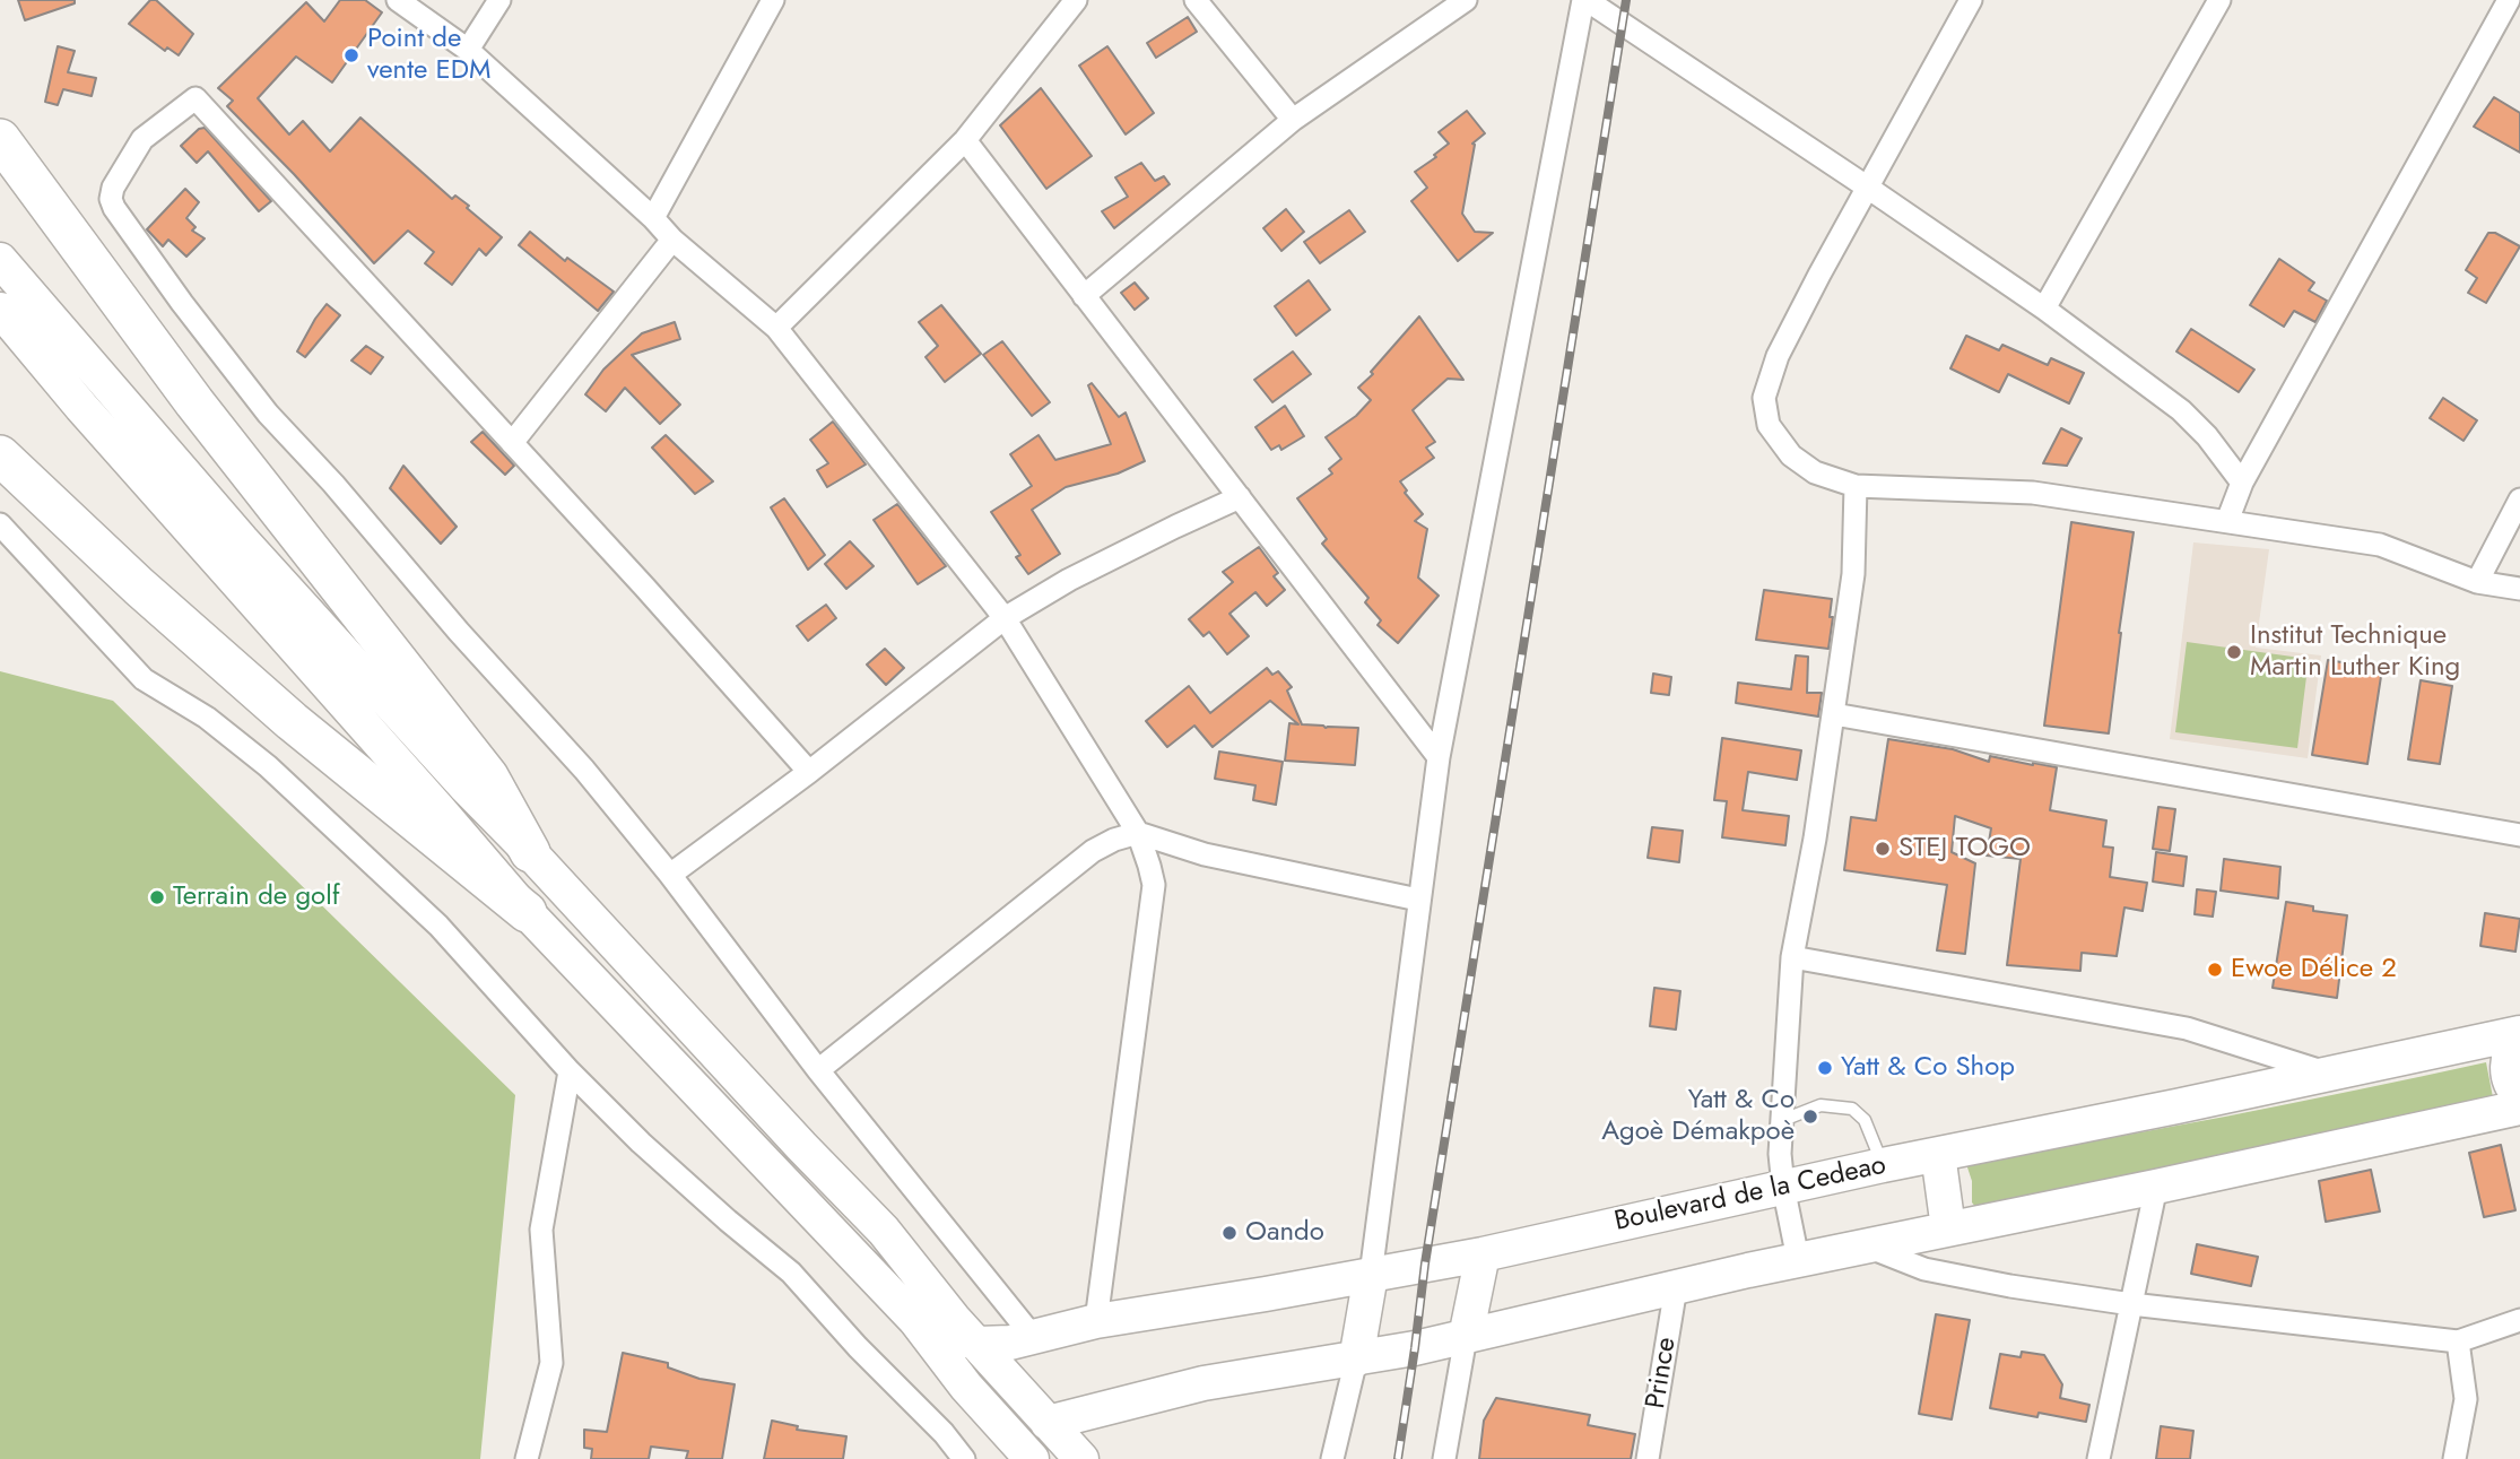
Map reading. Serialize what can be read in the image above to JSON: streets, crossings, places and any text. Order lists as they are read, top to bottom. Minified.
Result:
{"streets":{"main road":["Boulevard de la Cedeao"],"street":["Prince"]},"places":["Point de vente EDM","Institut Technique Martin Luther King","STEJ TOGO","Terrain de golf","Ewoe Délice 2","Yatt & Co Shop","Yatt & Co Agoè Démakpoè","Oando"]}
